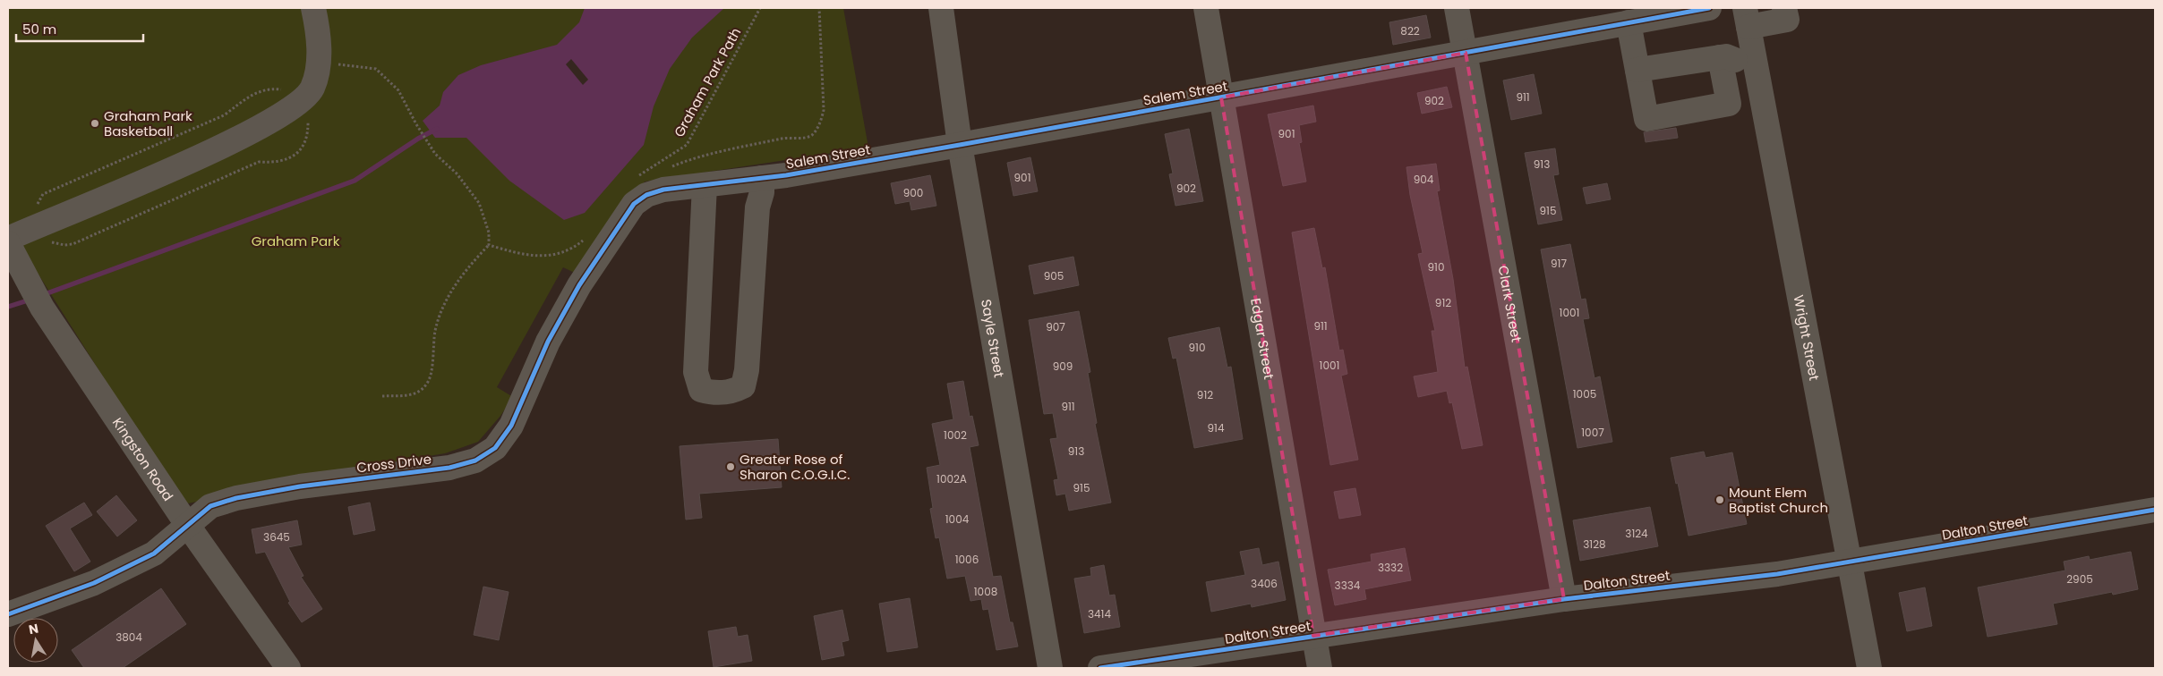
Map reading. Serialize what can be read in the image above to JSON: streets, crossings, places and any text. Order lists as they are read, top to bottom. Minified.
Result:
{"streets":{"street":["Salem Street","Clark Street","Sayle Street","Edgar Street","Wright Street","Kingston Road","Cross Drive","Dalton Street"],"path":["Graham Park Path"]},"crossings":[["Graham Park Path","Salem Street"],["Graham Park Path","Cross Drive"],["Salem Street","Clark Street"],["Salem Street","Sayle Street"],["Salem Street","Edgar Street"],["Salem Street","Cross Drive"],["Clark Street","Dalton Street"],["Edgar Street","Dalton Street"],["Wright Street","Dalton Street"],["Kingston Road","Cross Drive"]],"parks":["Graham Park"],"places":["Graham Park Basketball","Greater Rose of Sharon C.O.G.I.C.","Mount Elem Baptist Church"],"house_numbers":["822","911","902","901","913","901","904","902","900","915","917","910","905","912","1001","911","907","910","1001","909","1005","912","911","914","1007","1002","913","1002A","915","1004","3124","3645","3128","1006","3332","2905","3406","3334","1008","3414","3804"],"scale_bar":"50 m","north":"top"}
